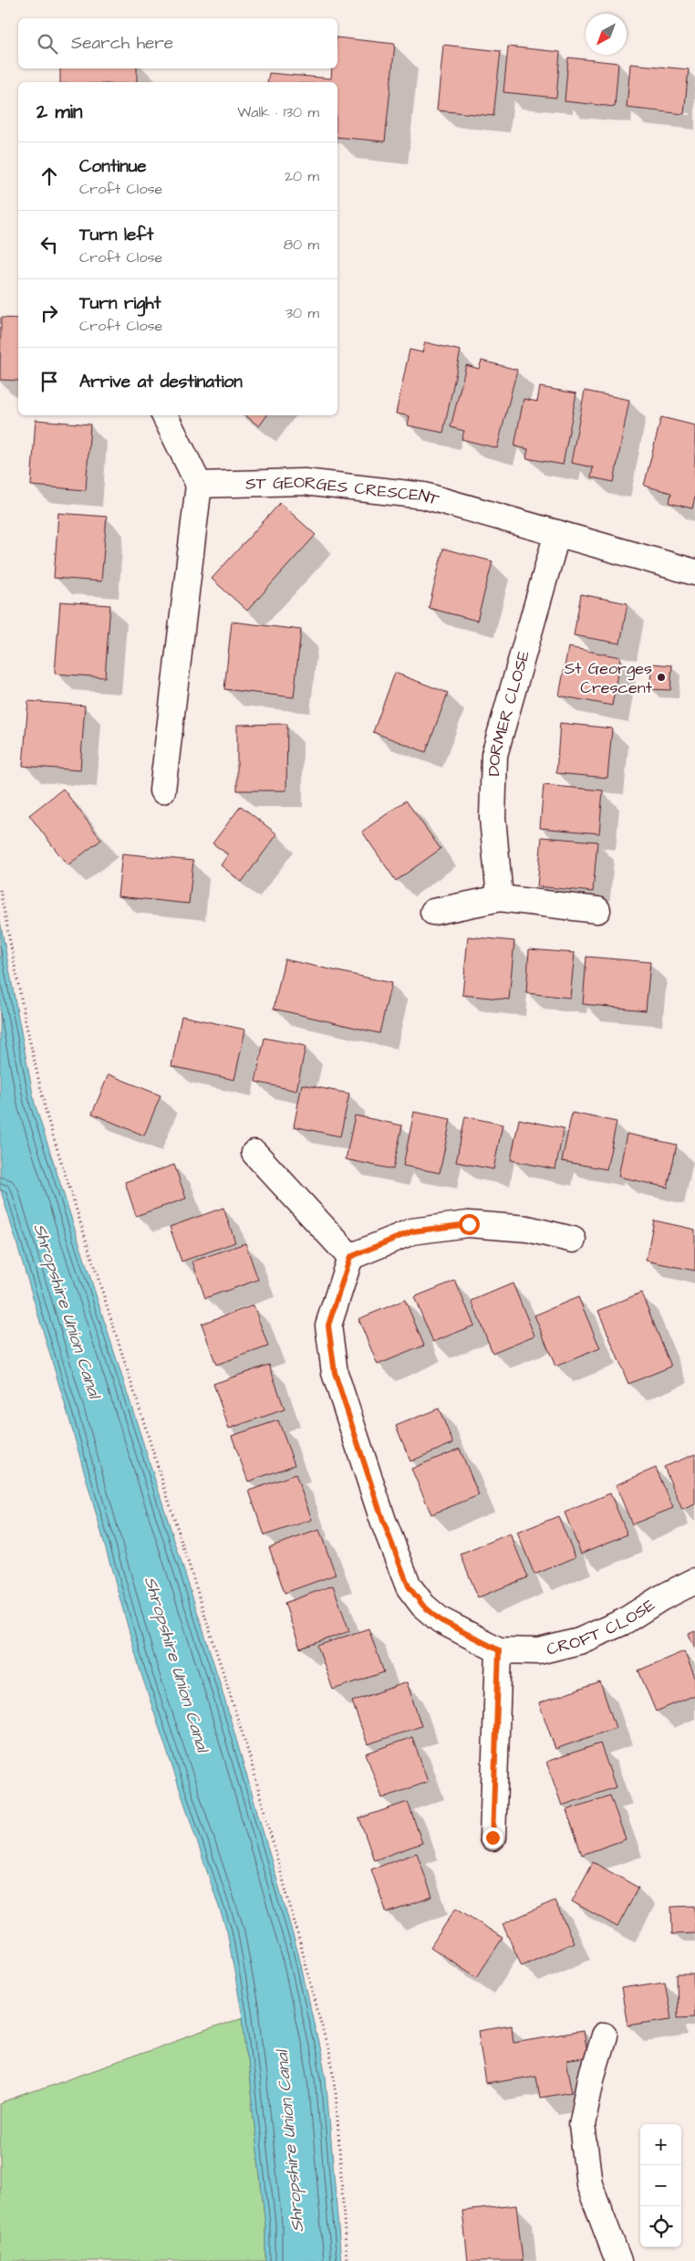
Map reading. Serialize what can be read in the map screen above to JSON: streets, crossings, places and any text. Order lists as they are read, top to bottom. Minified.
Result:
{"streets":{"street":["ST GEORGES CRESCENT","DORMER CLOSE","CROFT CLOSE"]},"crossings":[["ST GEORGES CRESCENT","DORMER CLOSE"]],"water":["Shropshire Union Canal"],"places":["St Georges Crescent"],"north":"bottom left","page":{"search":"Search here","heading":["2 min","Walk · 130 m"],"list":[["Continue","Croft Close","20 m"],["Turn left","Croft Close","80 m"],["Turn right","Croft Close","30 m"],"Arrive at destination"],"map_buttons":["+","−"]}}
